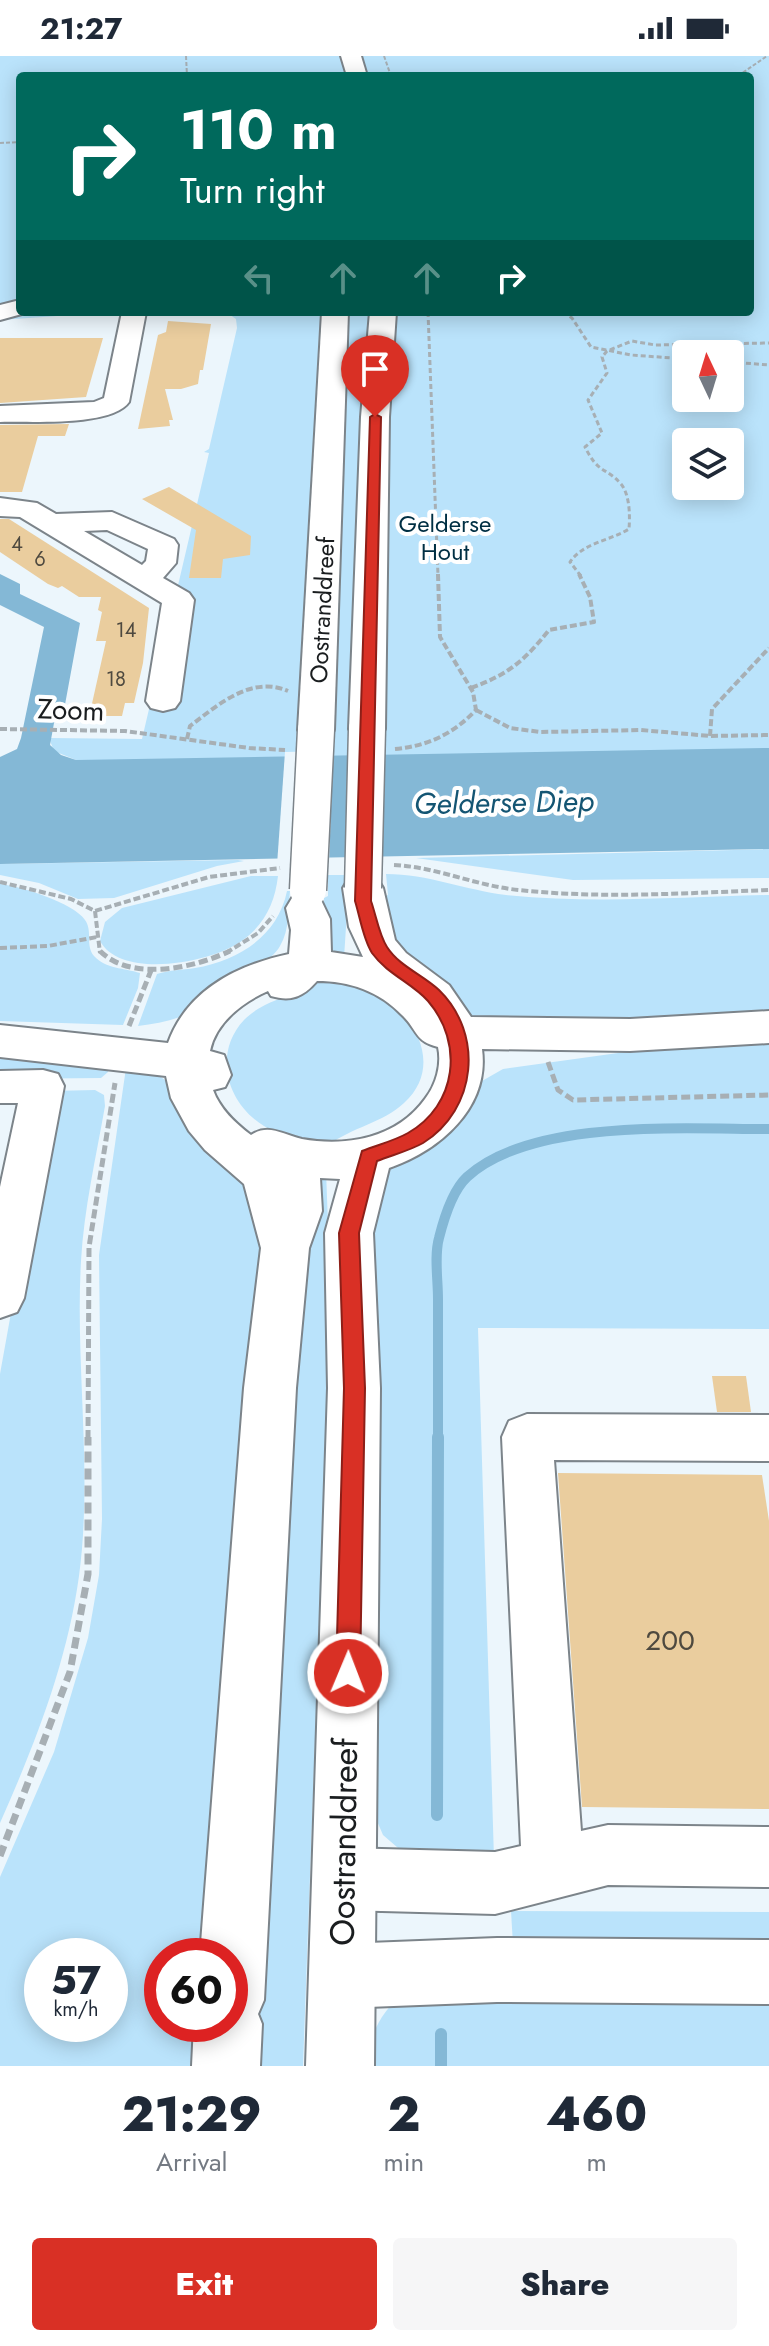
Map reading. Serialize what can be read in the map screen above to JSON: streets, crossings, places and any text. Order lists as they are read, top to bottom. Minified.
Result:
{"streets":{"main road":["Oostranddreef"],"path":["Zoom"]},"water":["Gelderse Diep"],"parks":["Gelderse Hout"],"house_numbers":["4","6","14","18","200"],"north":"top","page":{"status":"21:27","turn":["110 m","Turn right"],"speed":"57 km/h","limit":"60","eta":["21:29","Arrival","2","min","460","m"],"buttons":["Exit","Share"]}}
